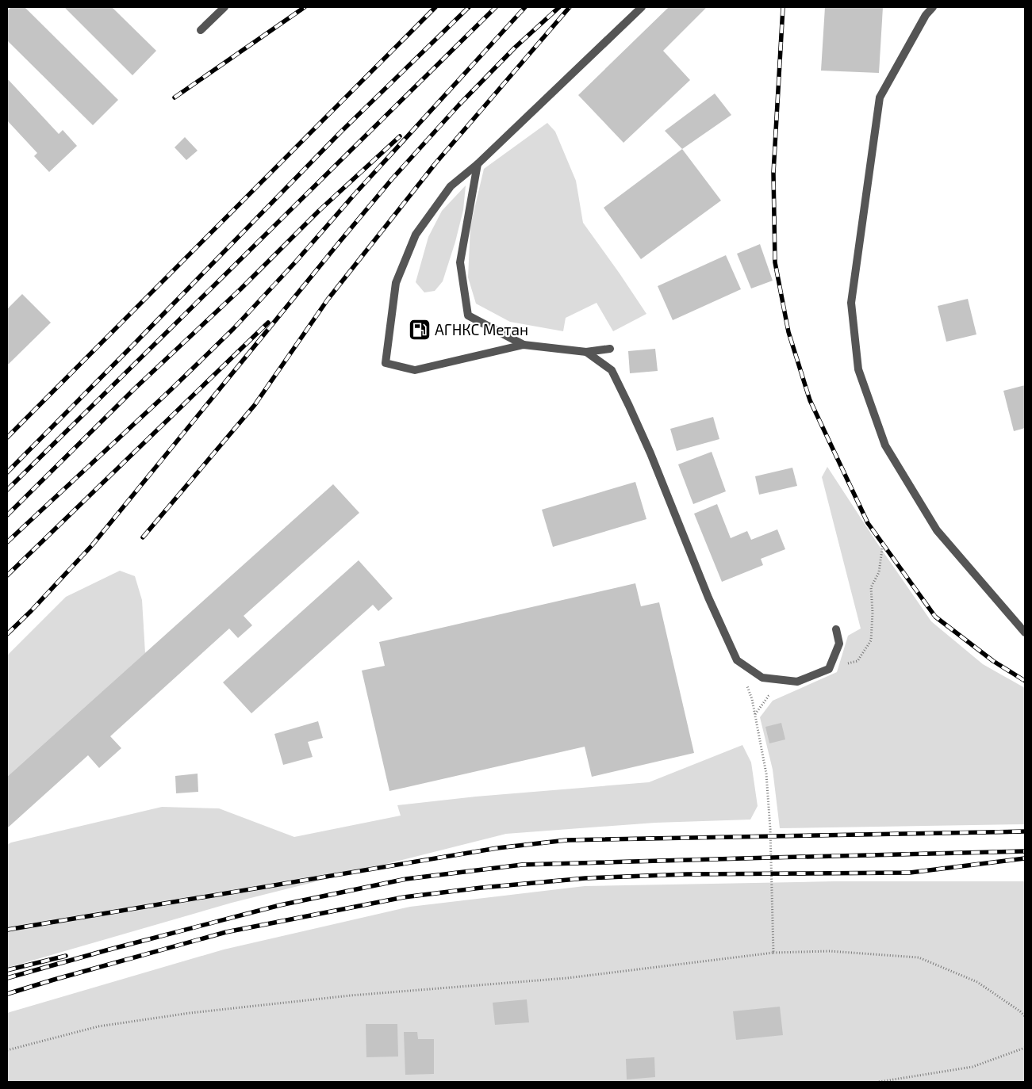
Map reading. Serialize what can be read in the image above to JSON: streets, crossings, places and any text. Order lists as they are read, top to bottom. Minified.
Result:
{"places":{"fuel station":["АГНКС Метан"]}}
